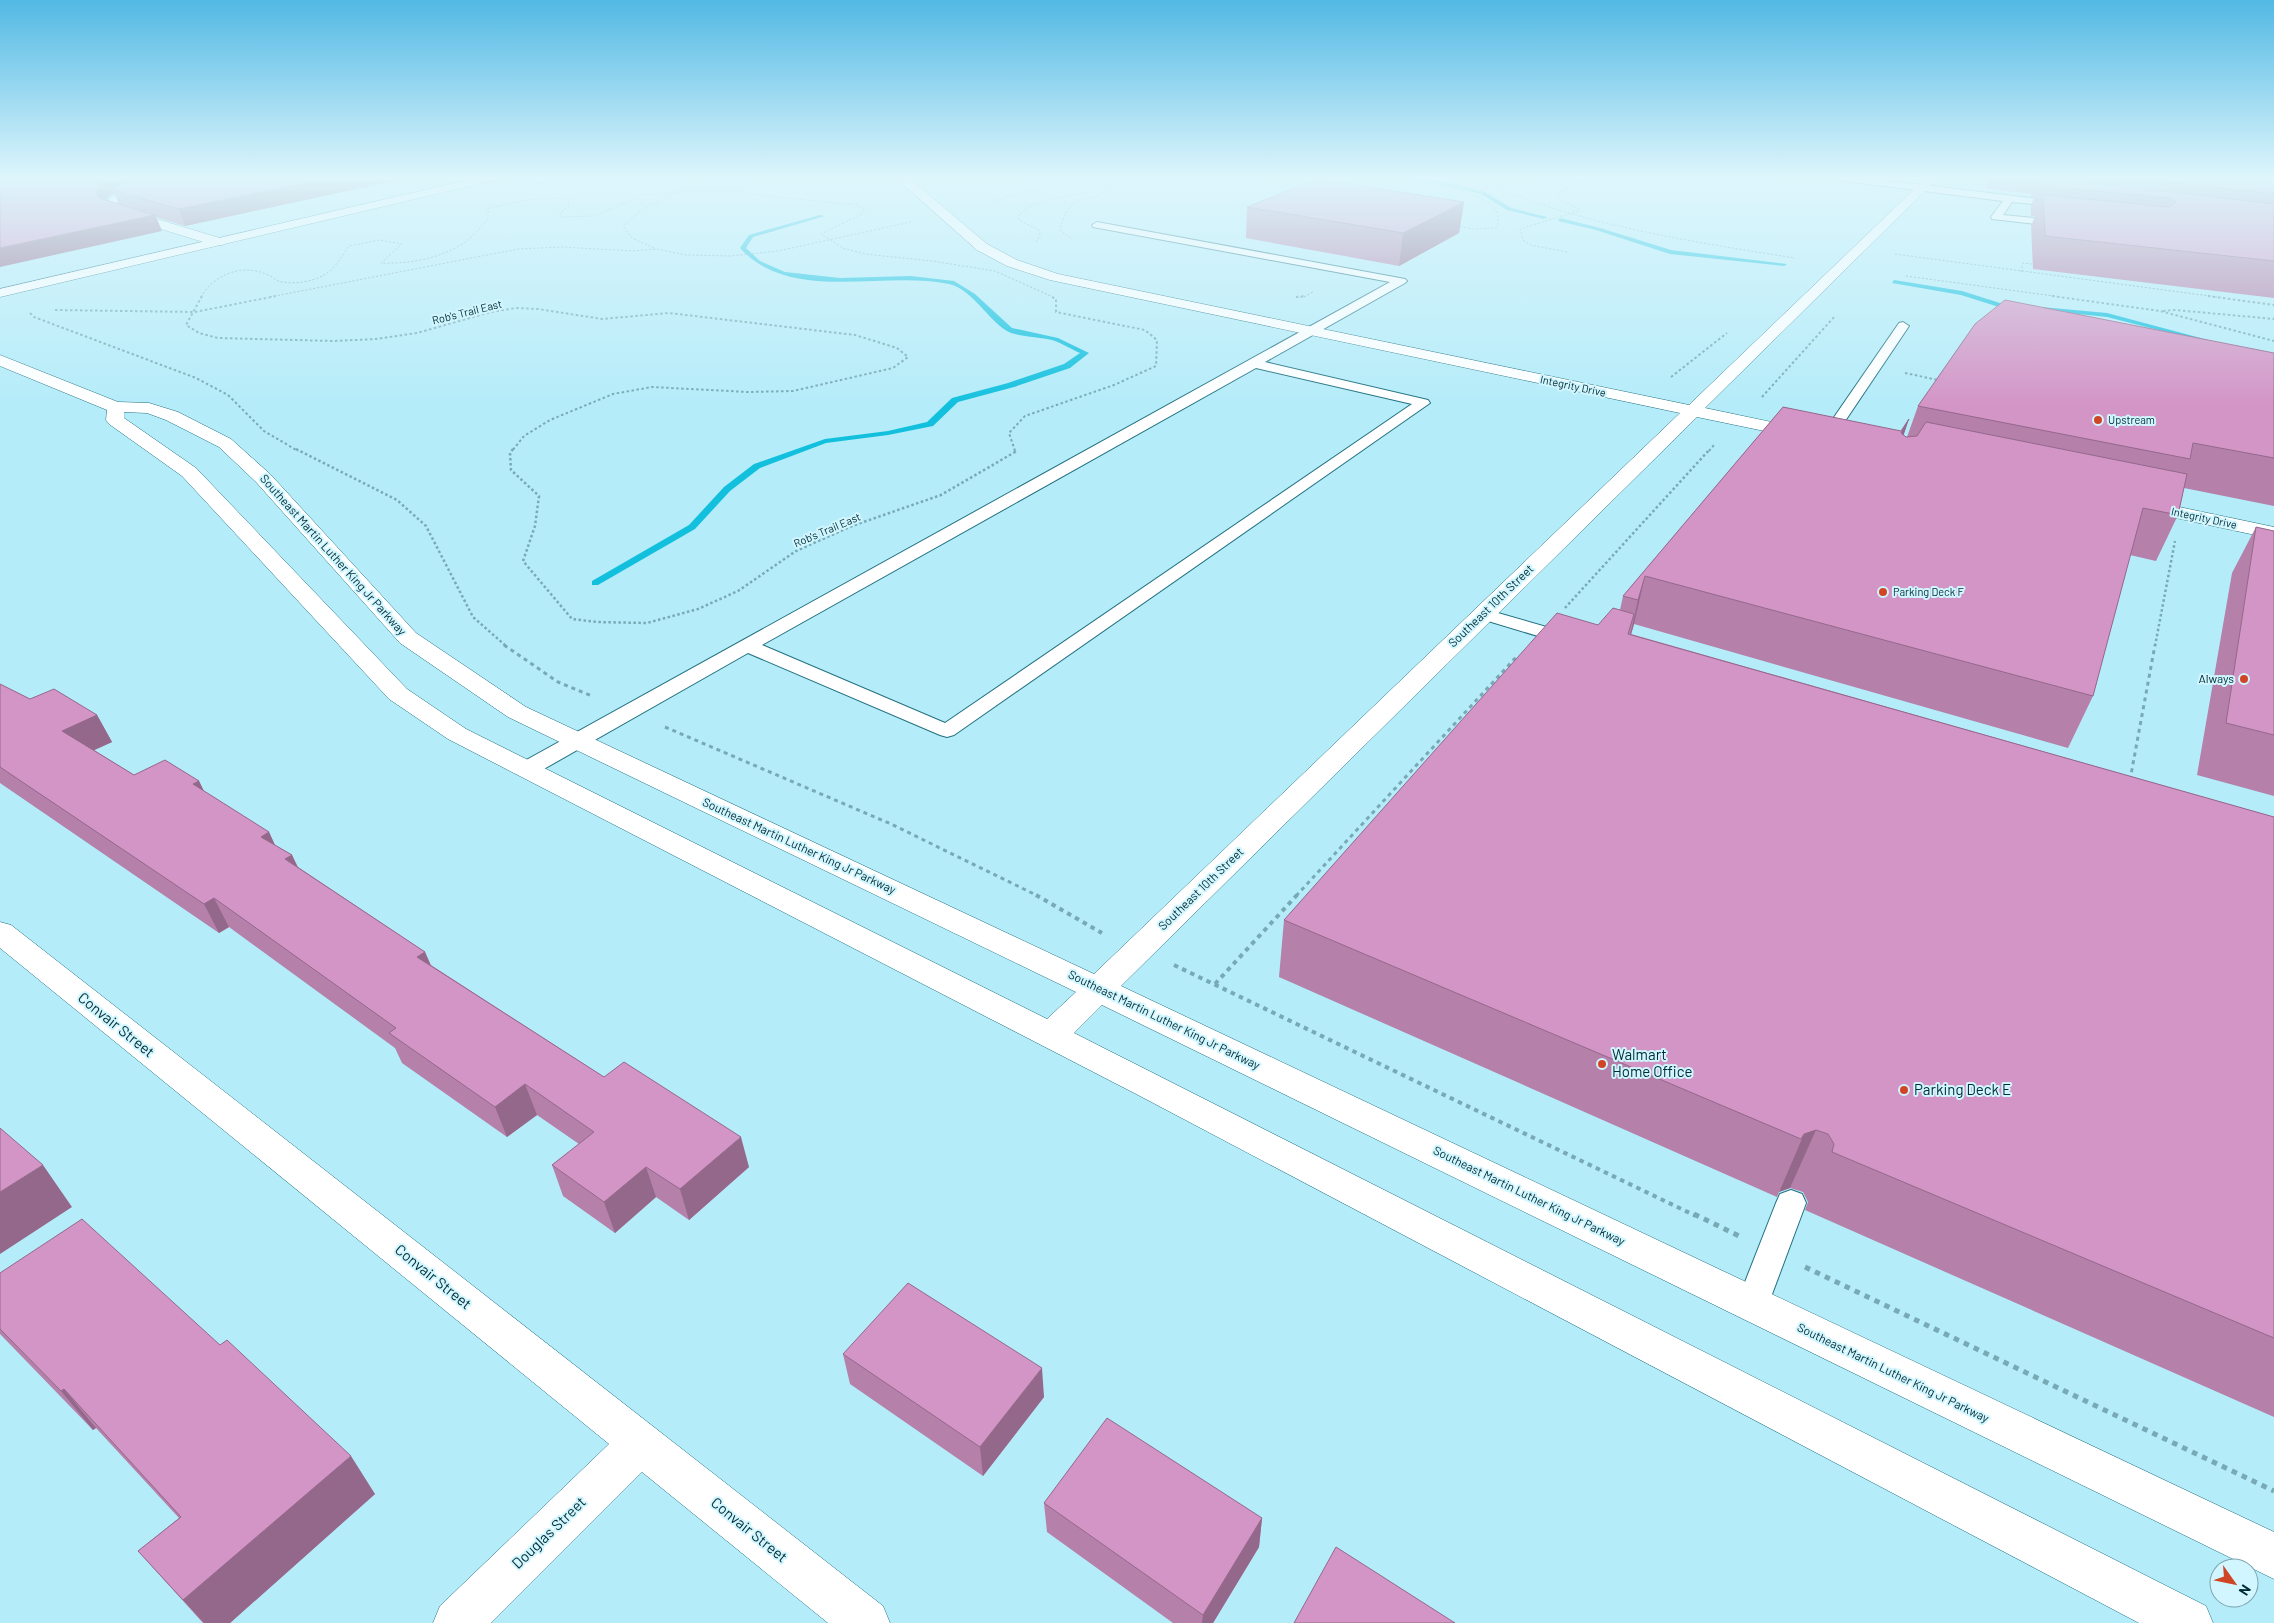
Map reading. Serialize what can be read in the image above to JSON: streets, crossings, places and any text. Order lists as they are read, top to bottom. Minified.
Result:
{"streets":{"street":["Integrity Drive","Southeast Martin Luther King Jr Parkway","Southeast 10th Street","Convair Street","Douglas Street"],"path":["Rob's Trail East"]},"crossings":[["Integrity Drive","Southeast 10th Street"],["Southeast Martin Luther King Jr Parkway","Southeast 10th Street"],["Convair Street","Douglas Street"]],"places":["Upstream","Parking Deck F","Always","Walmart Home Office","Parking Deck E"],"north":"bottom right"}
